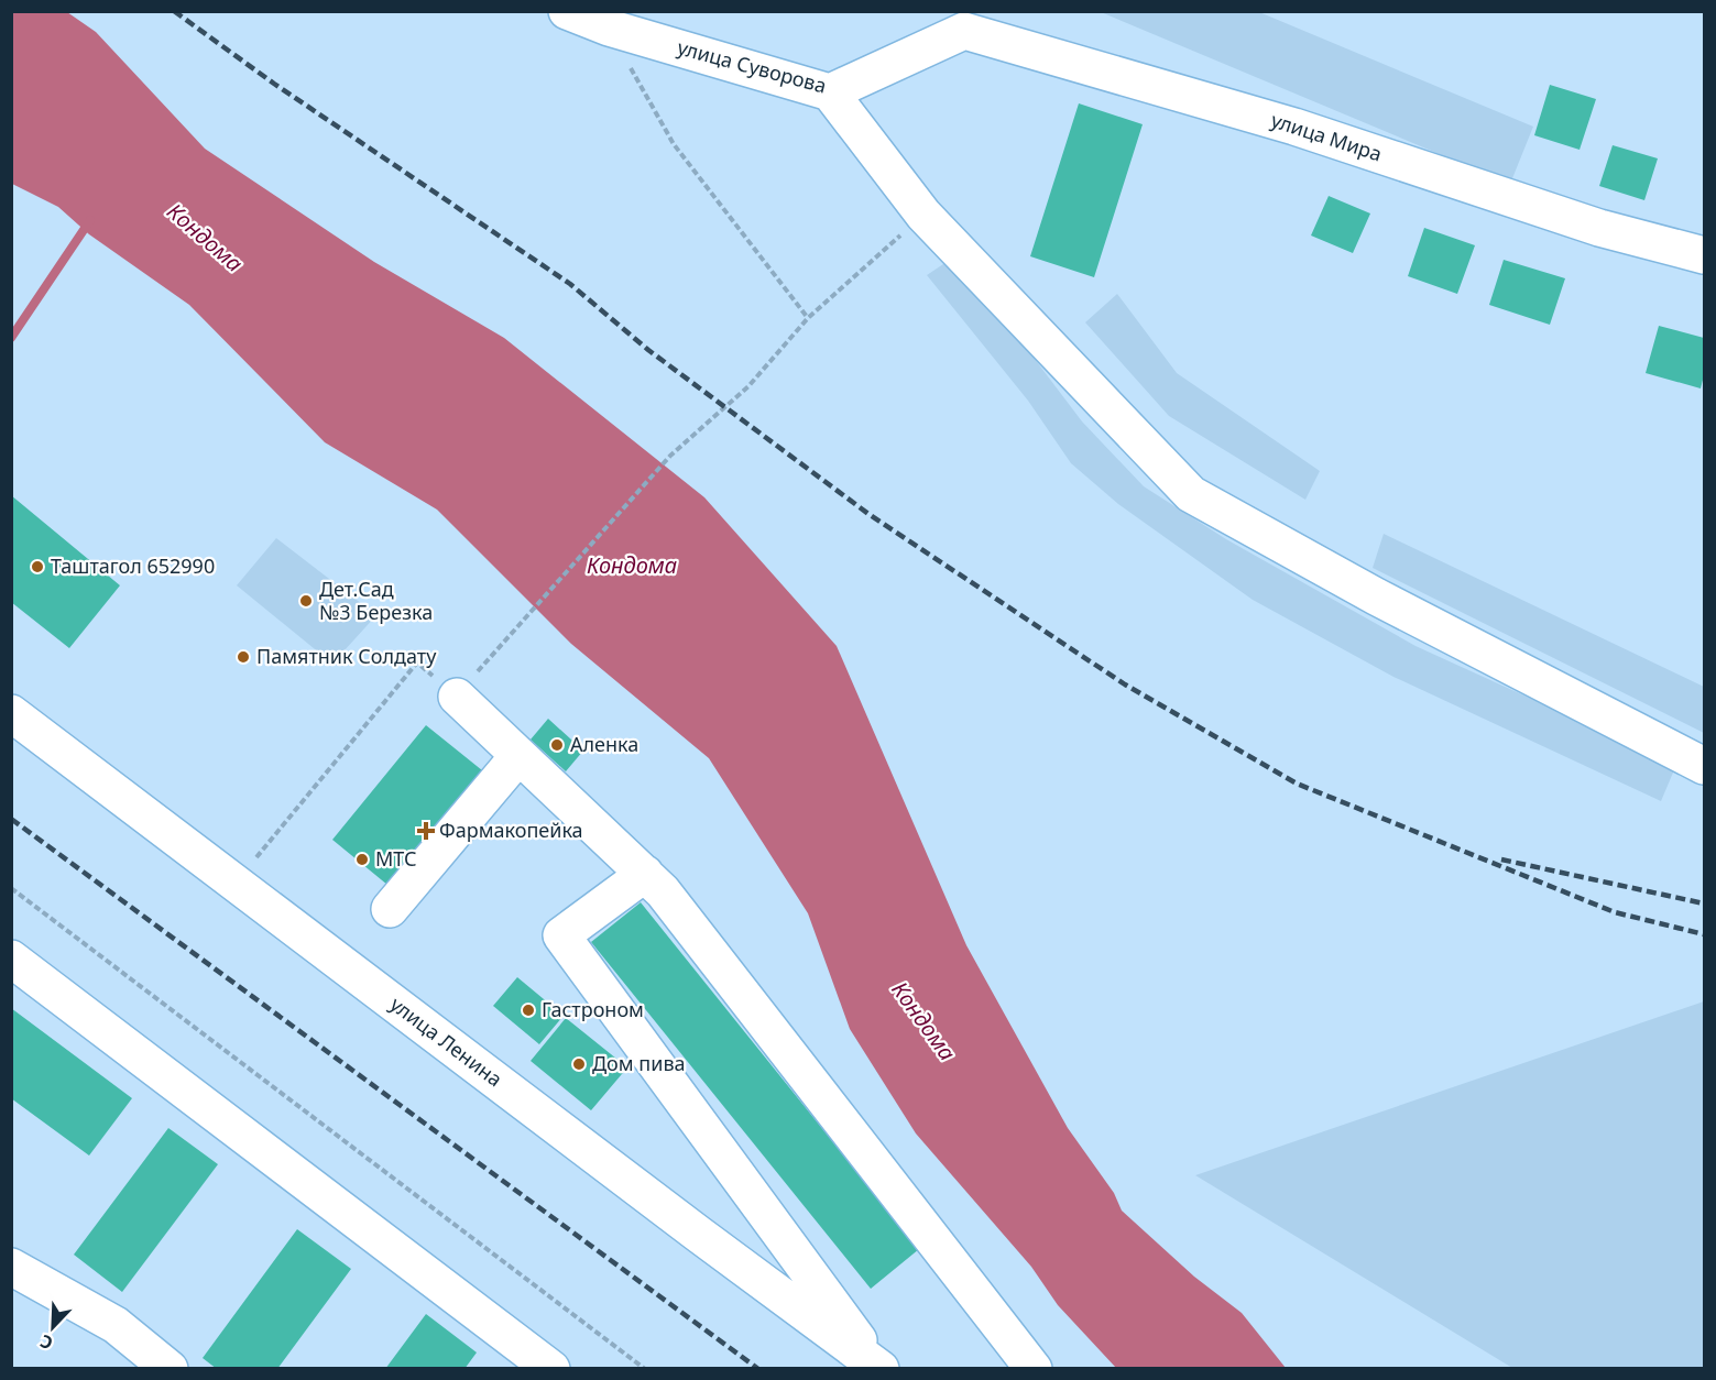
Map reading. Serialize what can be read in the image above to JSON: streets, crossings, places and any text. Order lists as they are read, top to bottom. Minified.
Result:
{"streets":{"street":["улица Суворова","улица Мира","улица Ленина"]},"crossings":[["улица Суворова","улица Мира"]],"water":["Кондома"],"places":{"other":["Таштагол 652990","Дет.Сад №3 Березка","Памятник Солдату","Аленка","МТС","Гастроном","Дом пива"],"health":["Фармакопейка"]},"north":"bottom left"}
